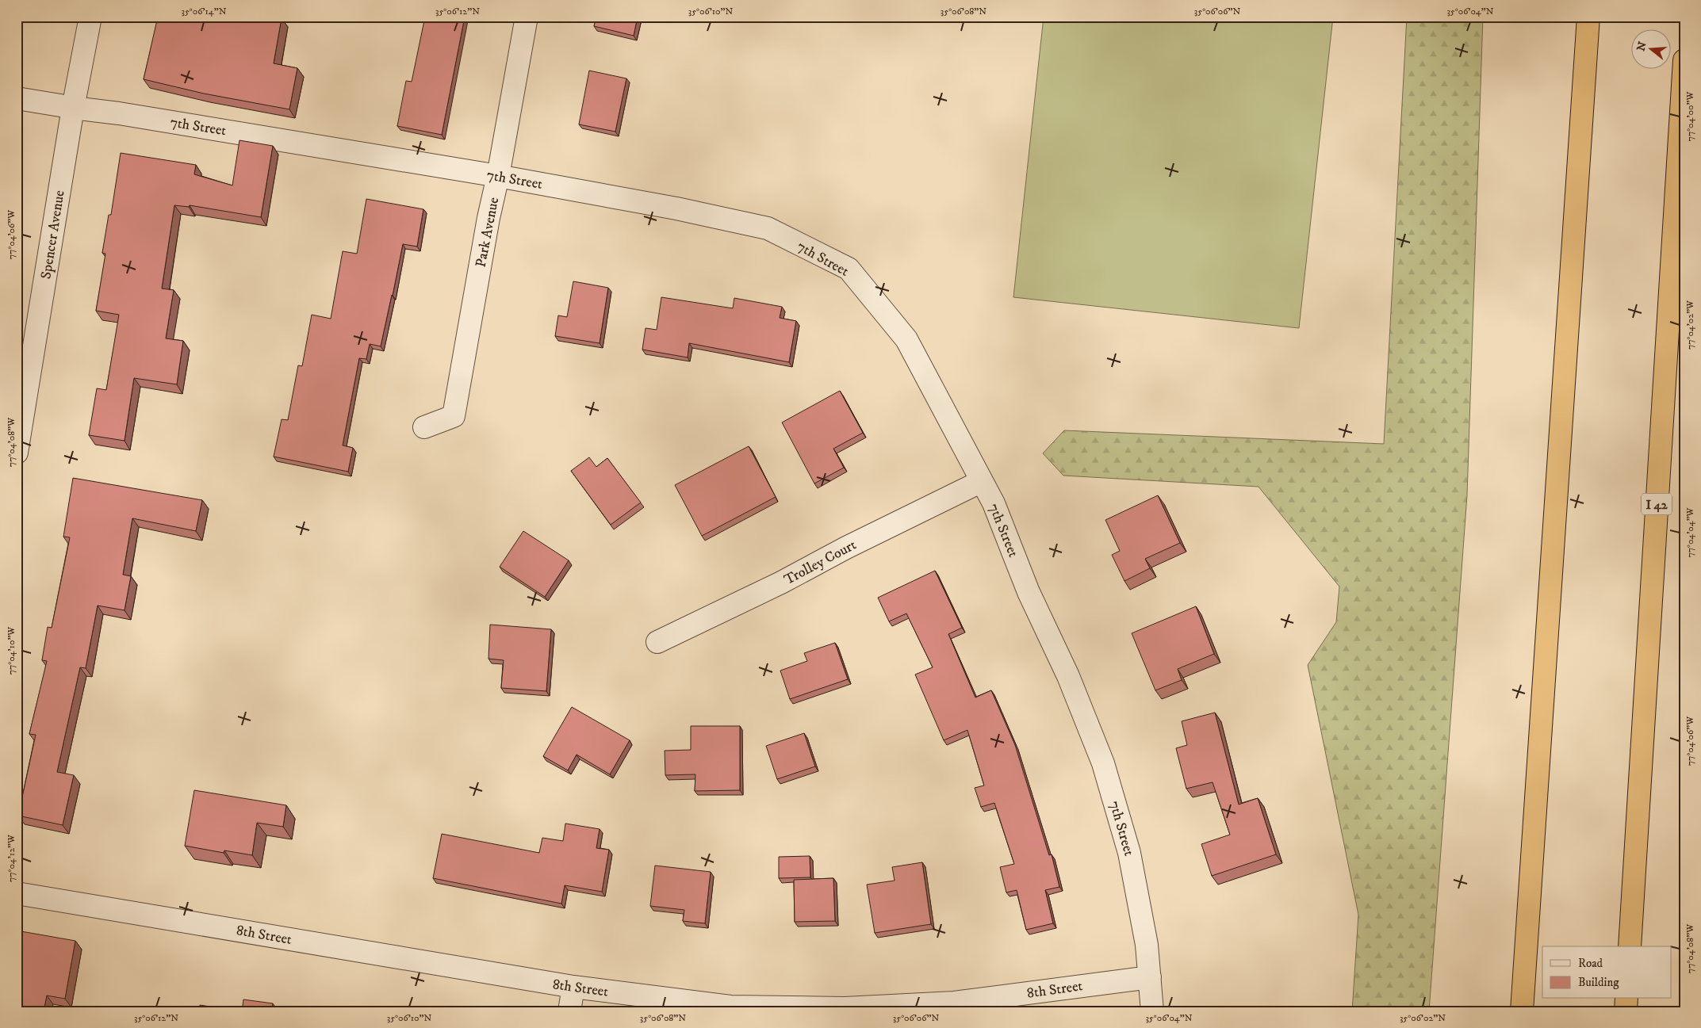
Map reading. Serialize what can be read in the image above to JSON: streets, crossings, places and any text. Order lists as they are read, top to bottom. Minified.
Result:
{"streets":{"highway":["I 42"],"street":["7th Street","Park Avenue","Spencer Avenue","Trolley Court","8th Street"]},"crossings":[["7th Street","Park Avenue"],["7th Street","Spencer Avenue"],["7th Street","Trolley Court"],["7th Street","8th Street"]],"legend":["Road","Building"],"north":"left","coordinates":["35°06'14\"N","35°06'12\"N","35°06'10\"N","35°06'08\"N","35°06'06\"N","35°06'04\"N","77°04'00\"W","77°04'06\"W","77°04'02\"W","77°04'08\"W","77°04'04\"W","77°04'10\"W","77°04'12\"W","35°06'02\"N"]}
